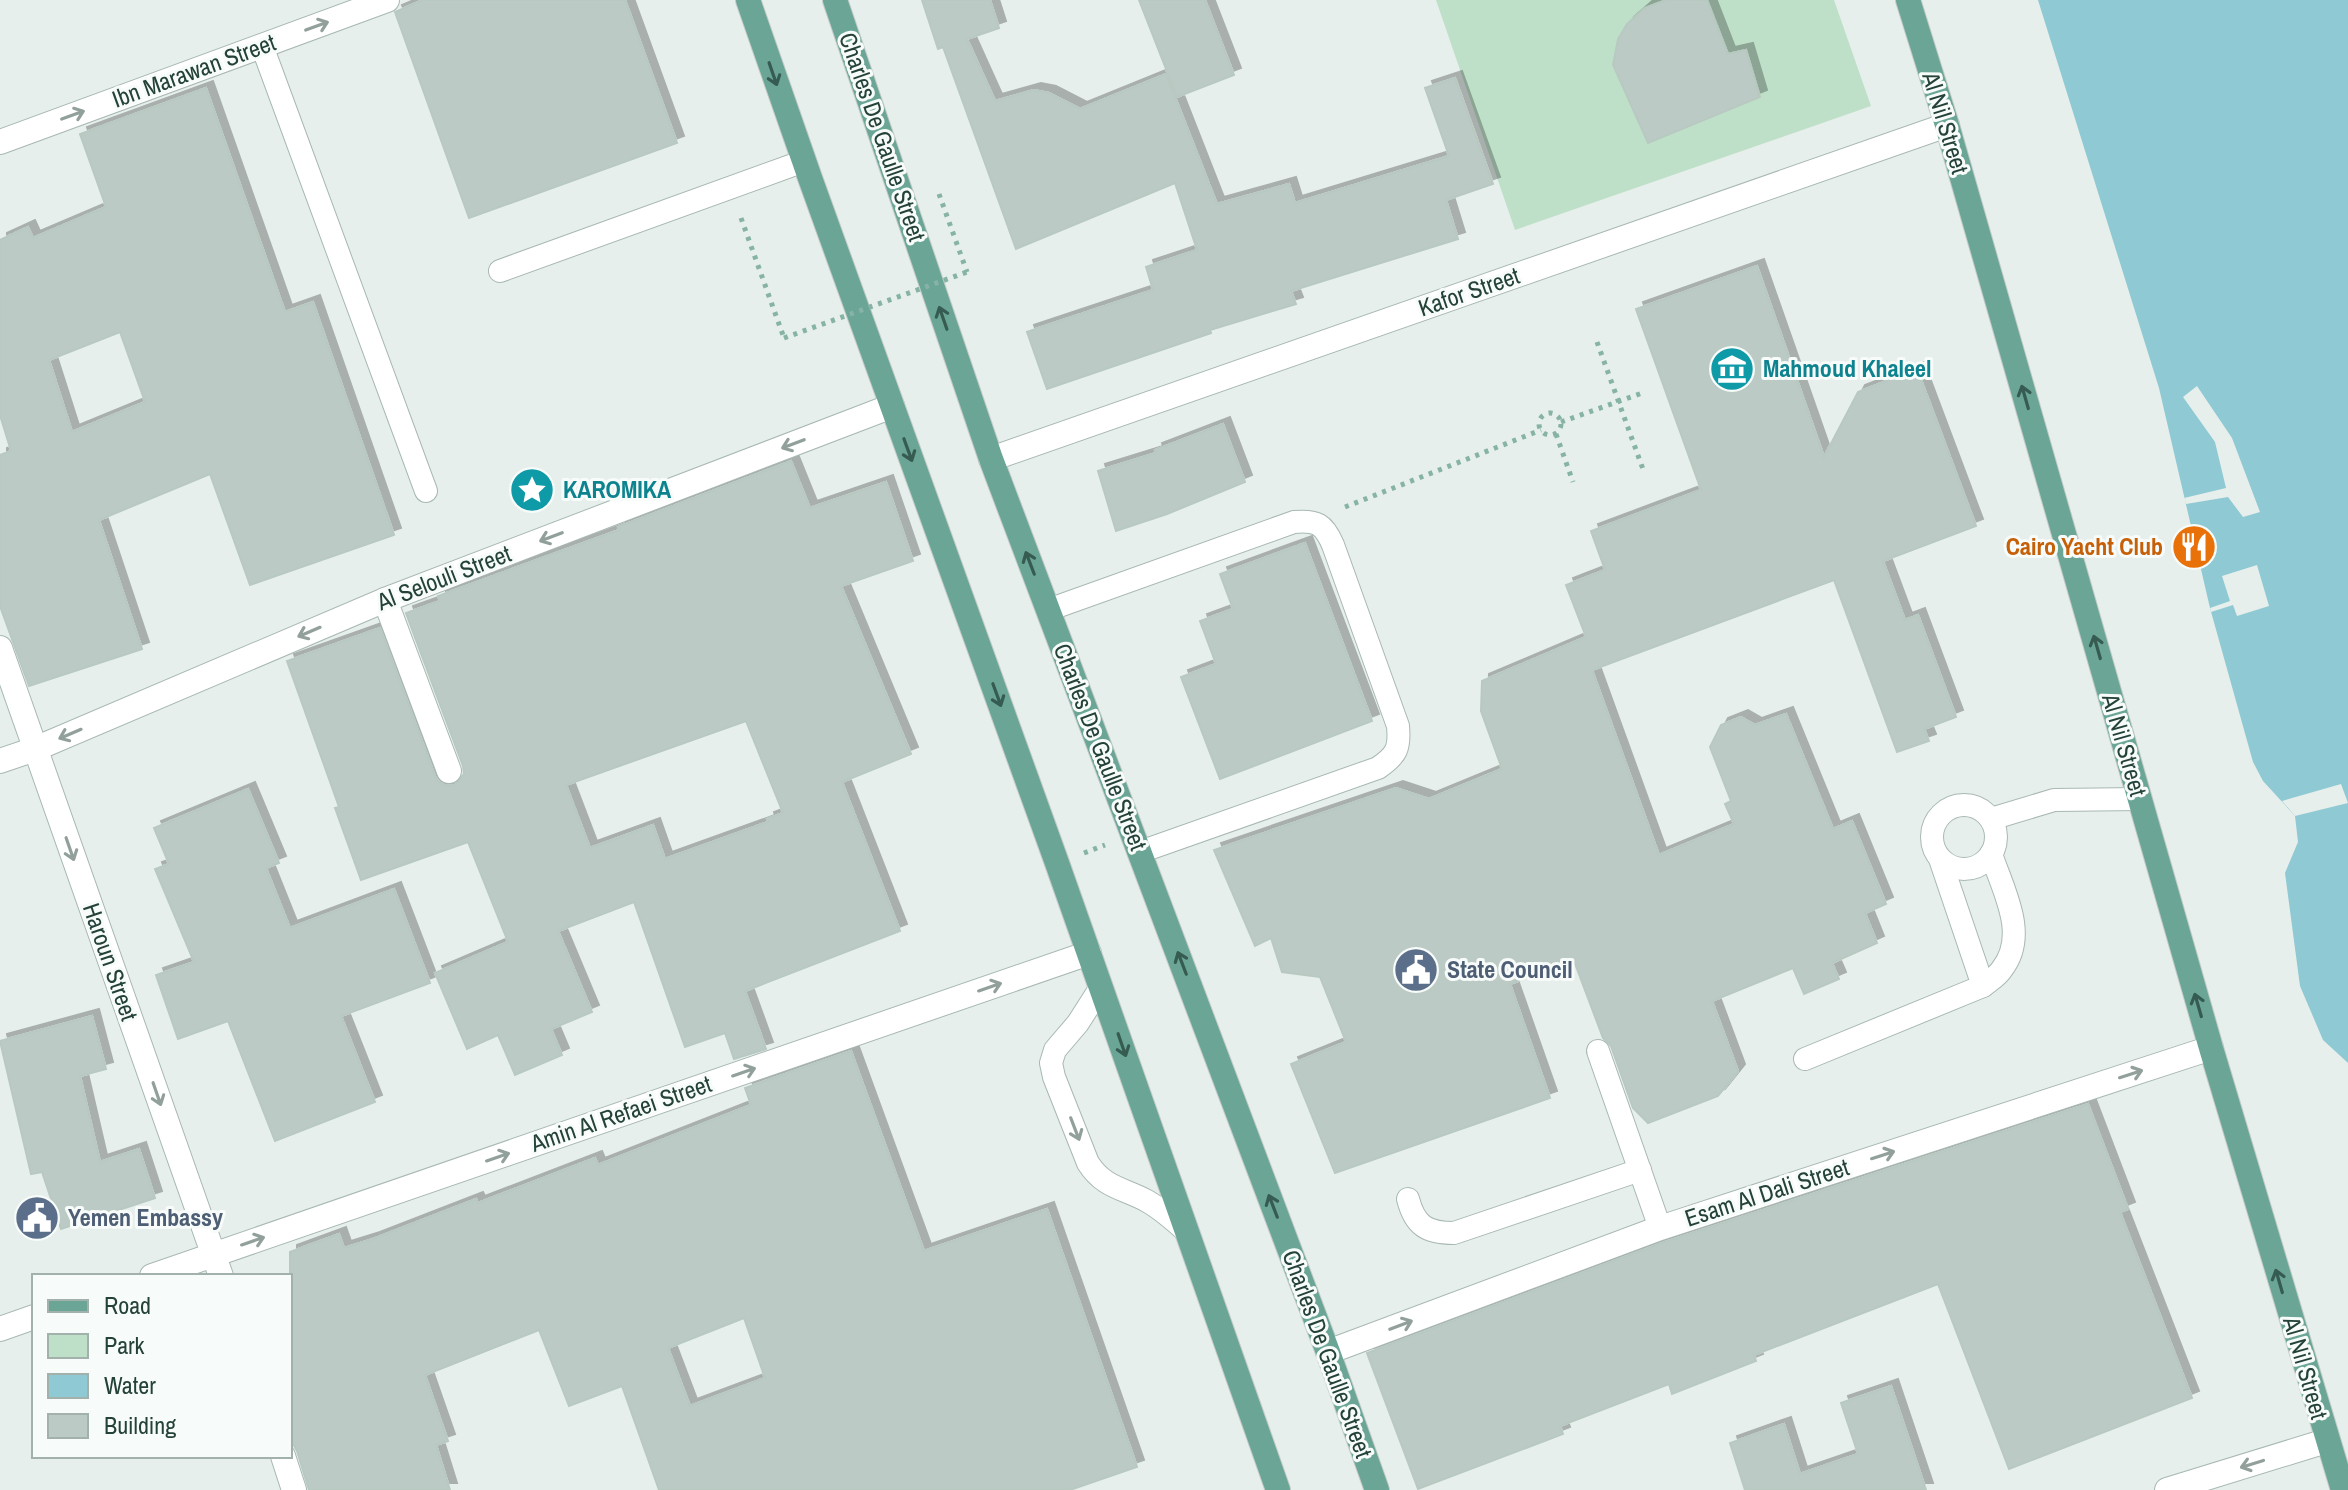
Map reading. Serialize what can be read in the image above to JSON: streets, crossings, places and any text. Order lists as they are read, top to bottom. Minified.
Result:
{"streets":{"main road":["Al Nil Street","Charles De Gaulle Street"],"street":["Ibn Marawan Street","Kafor Street","Al Selouli Street","Haroun Street","Amin Al Refaei Street","Esam Al Dali Street"]},"crossings":[["Al Nil Street","Kafor Street"],["Al Nil Street","Esam Al Dali Street"],["Charles De Gaulle Street","Kafor Street"],["Charles De Gaulle Street","Esam Al Dali Street"],["Al Selouli Street","Haroun Street"],["Haroun Street","Amin Al Refaei Street"]],"one_way":["Ibn Marawan Street","Al Nil Street","Al Selouli Street","Haroun Street","Amin Al Refaei Street","Esam Al Dali Street"],"places":{"museum":["Mahmoud Khaleel"],"place":["KAROMIKA"],"restaurant":["Cairo Yacht Club"],"public building":["State Council","Yemen Embassy"]},"legend":["Road","Park","Water","Building"]}
